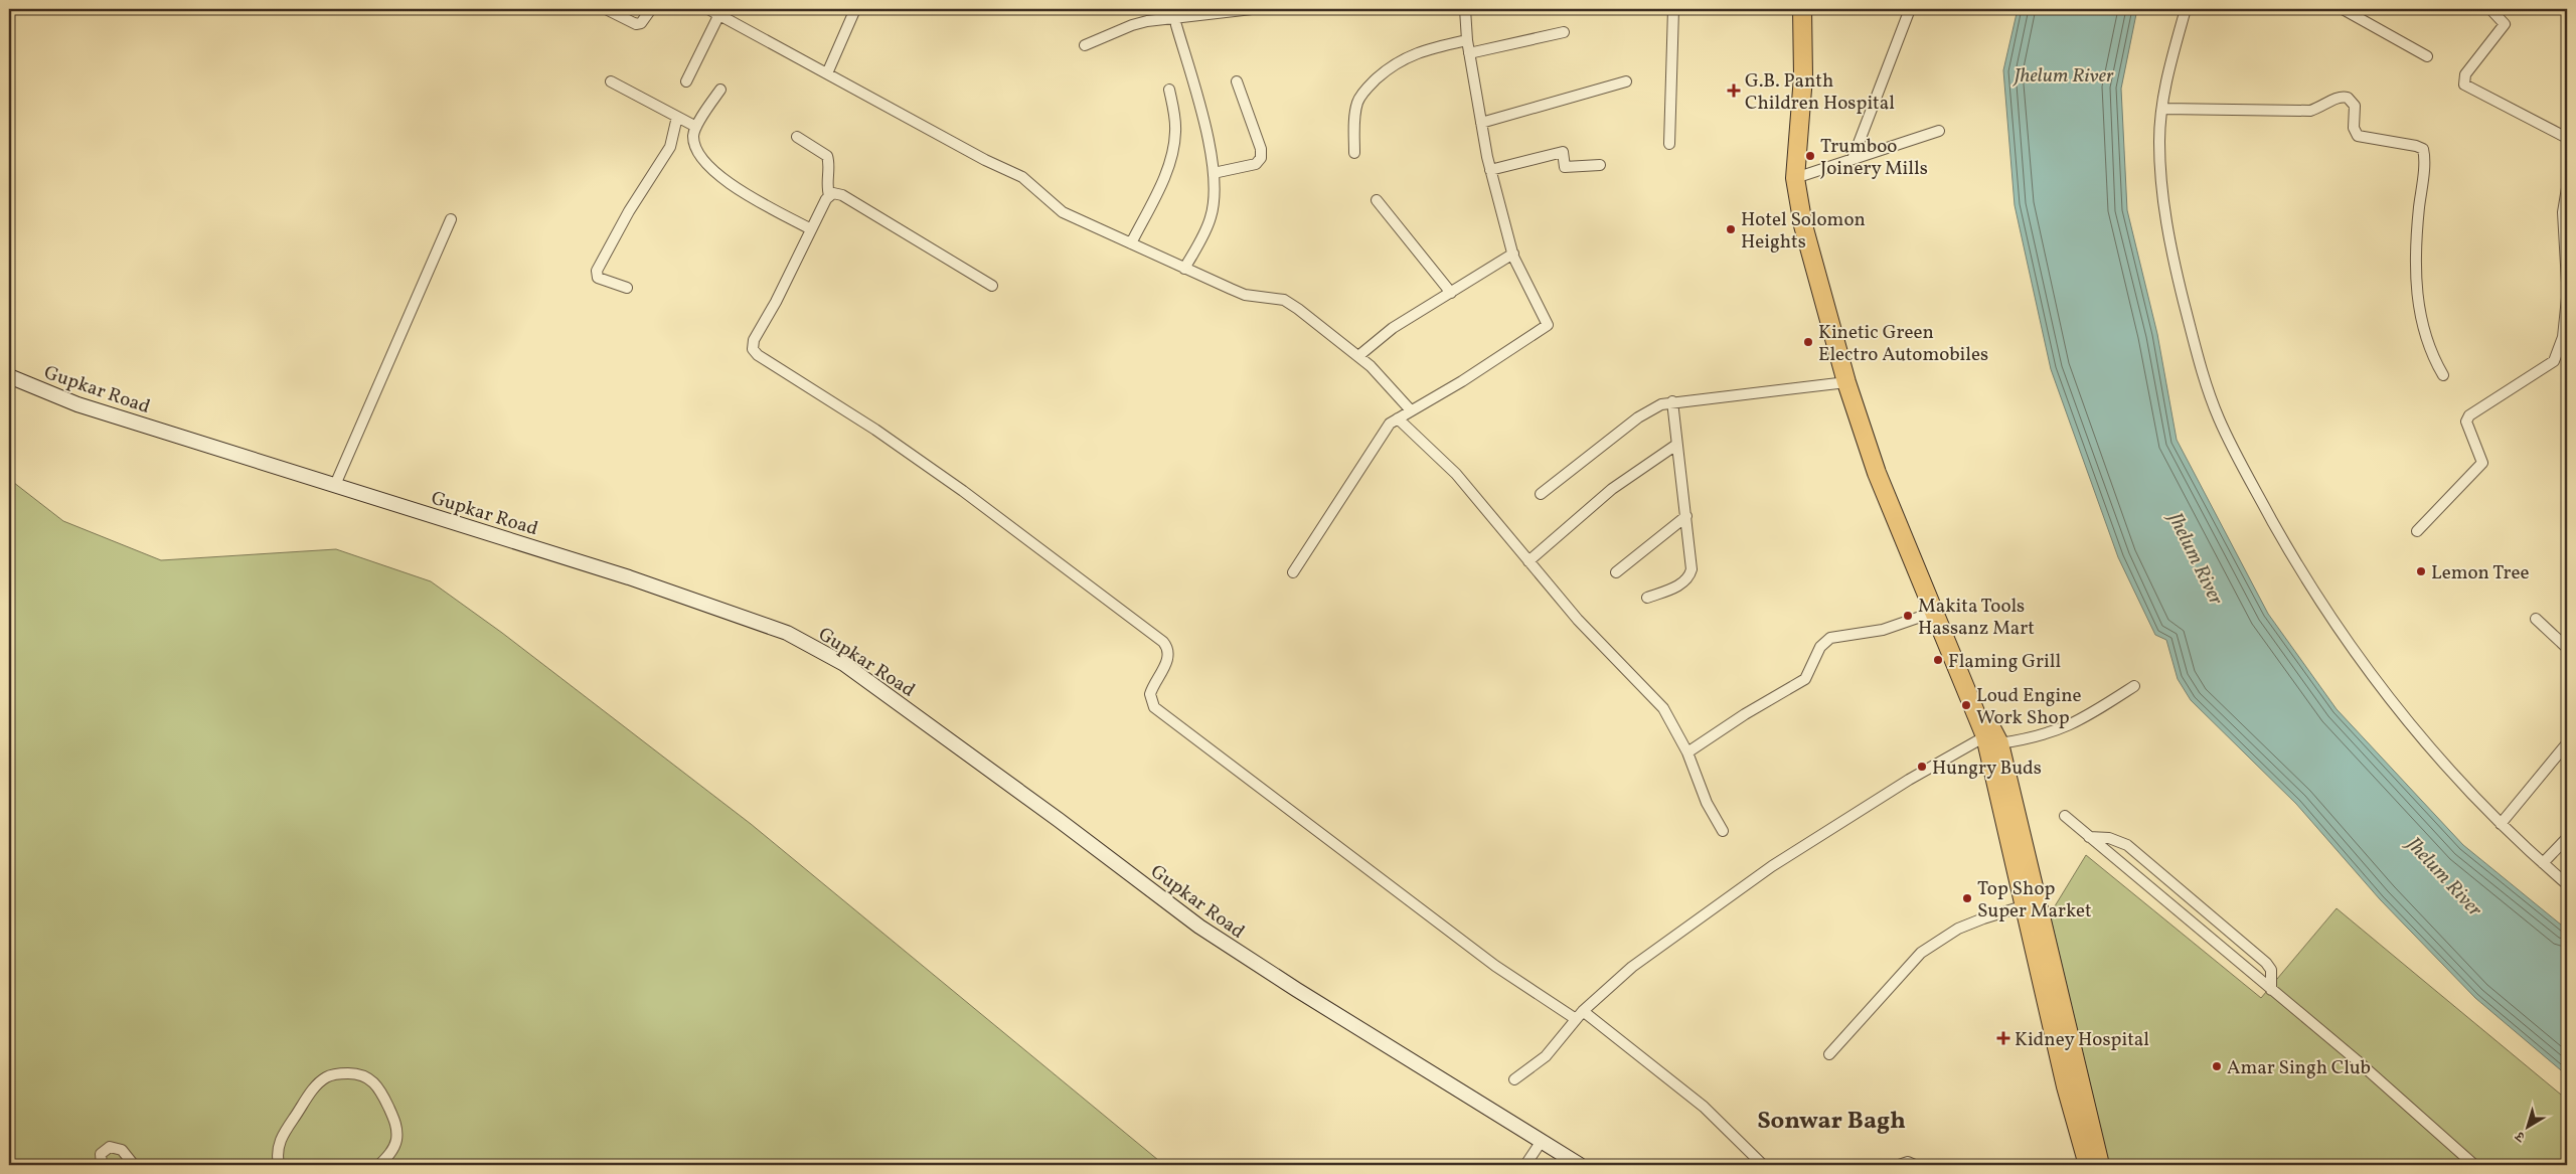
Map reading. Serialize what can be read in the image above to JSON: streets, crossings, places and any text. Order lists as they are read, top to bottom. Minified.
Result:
{"streets":{"main road":["Gupkar Road"]},"districts":["Sonwar Bagh"],"water":["Jhelum River"],"places":{"health":["G.B. Panth Children Hospital","Kidney Hospital"],"other":["Trumboo Joinery Mills","Hotel Solomon Heights","Kinetic Green Electro Automobiles","Lemon Tree","Makita Tools Hassanz Mart","Flaming Grill","Loud Engine Work Shop","Hungry Buds","Top Shop Super Market","Amar Singh Club"]},"north":"bottom left"}
